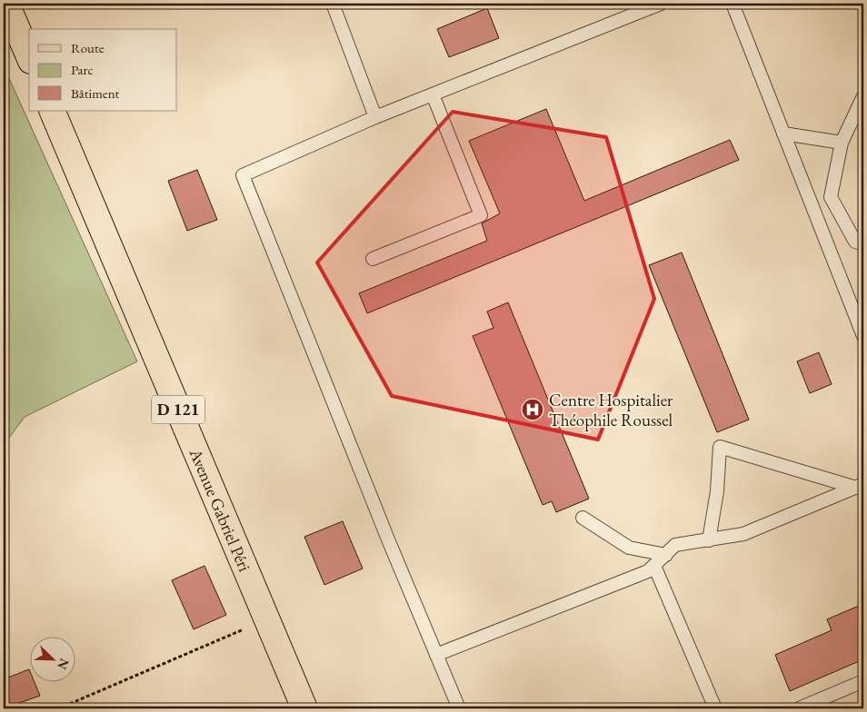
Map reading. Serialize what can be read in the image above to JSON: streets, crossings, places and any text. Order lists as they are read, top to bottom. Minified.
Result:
{"streets":{"main road":["D 121","Avenue Gabriel Péri"]},"places":{"hospital":["Centre Hospitalier Théophile Roussel"]},"legend":["Route","Parc","Bâtiment"],"north":"bottom right"}
